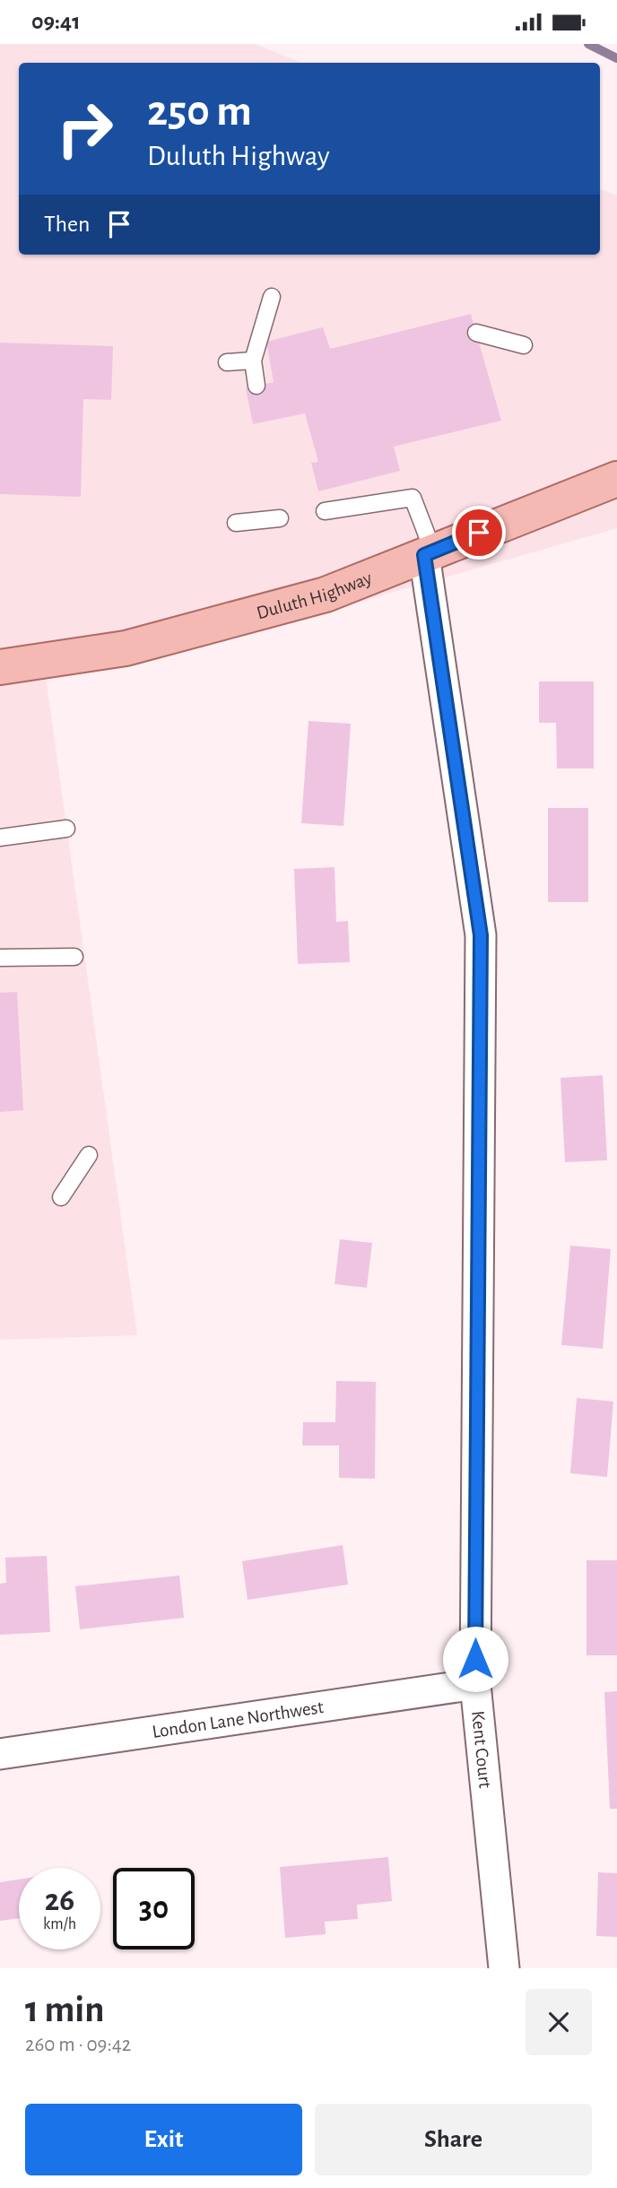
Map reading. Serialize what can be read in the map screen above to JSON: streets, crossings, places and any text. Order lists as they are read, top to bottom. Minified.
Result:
{"streets":{"main road":["Duluth Highway"],"street":["London Lane Northwest","Kent Court"]},"crossings":[["Duluth Highway","Kent Court"],["London Lane Northwest","Kent Court"]],"page":{"status":"09:41","turn":["250 m","Duluth Highway"],"then":"Then","speed":"26 km/h","limit":"30","heading":["1 min","260 m · 09:42"],"buttons":["Exit","Share"]}}
